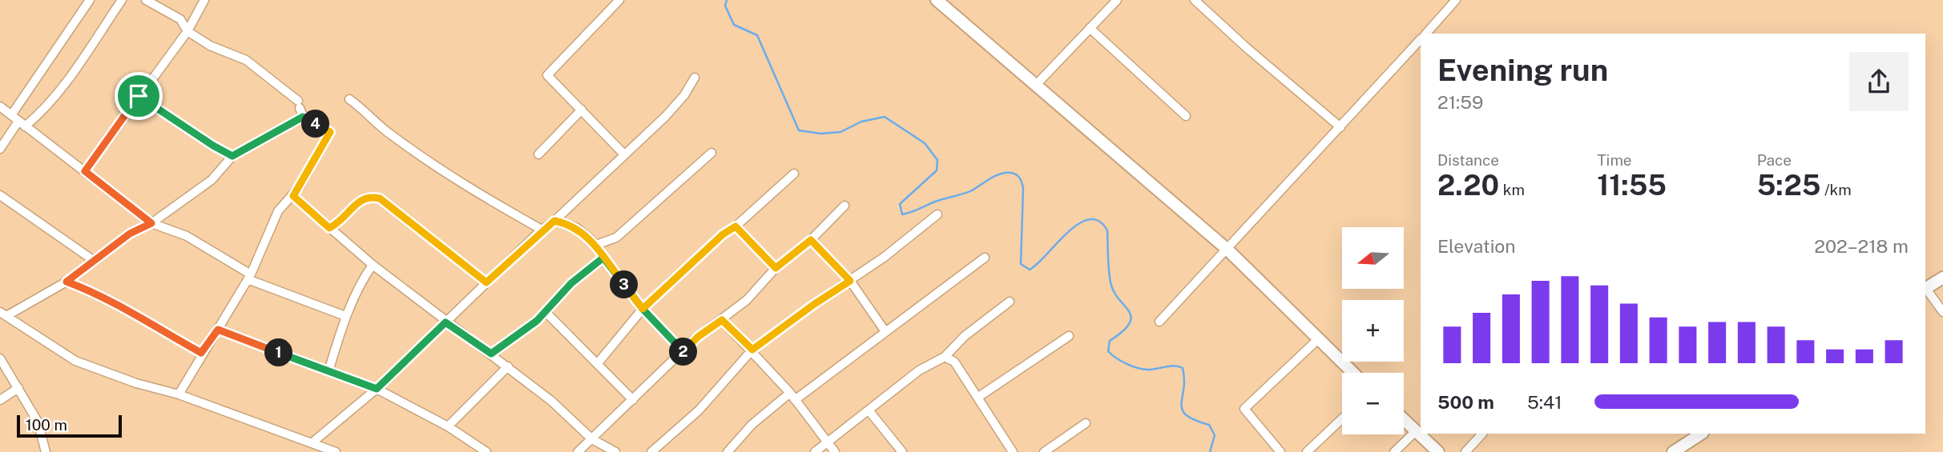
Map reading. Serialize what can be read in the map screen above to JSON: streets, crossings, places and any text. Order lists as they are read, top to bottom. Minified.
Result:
{"scale_bar":"100 m","north":"left","page":{"heading":["Evening run","21:59"],"pins":["4","3","2","1"],"stats":[["Distance","2.20 km"],["Time","11:55"],["Pace","5:25 /km"]],"chart":["Elevation","202–218 m"],"map_buttons":["+","−"],"list":[{"name":"500 m","note":"5:41"}],"scale":"100 m"}}
